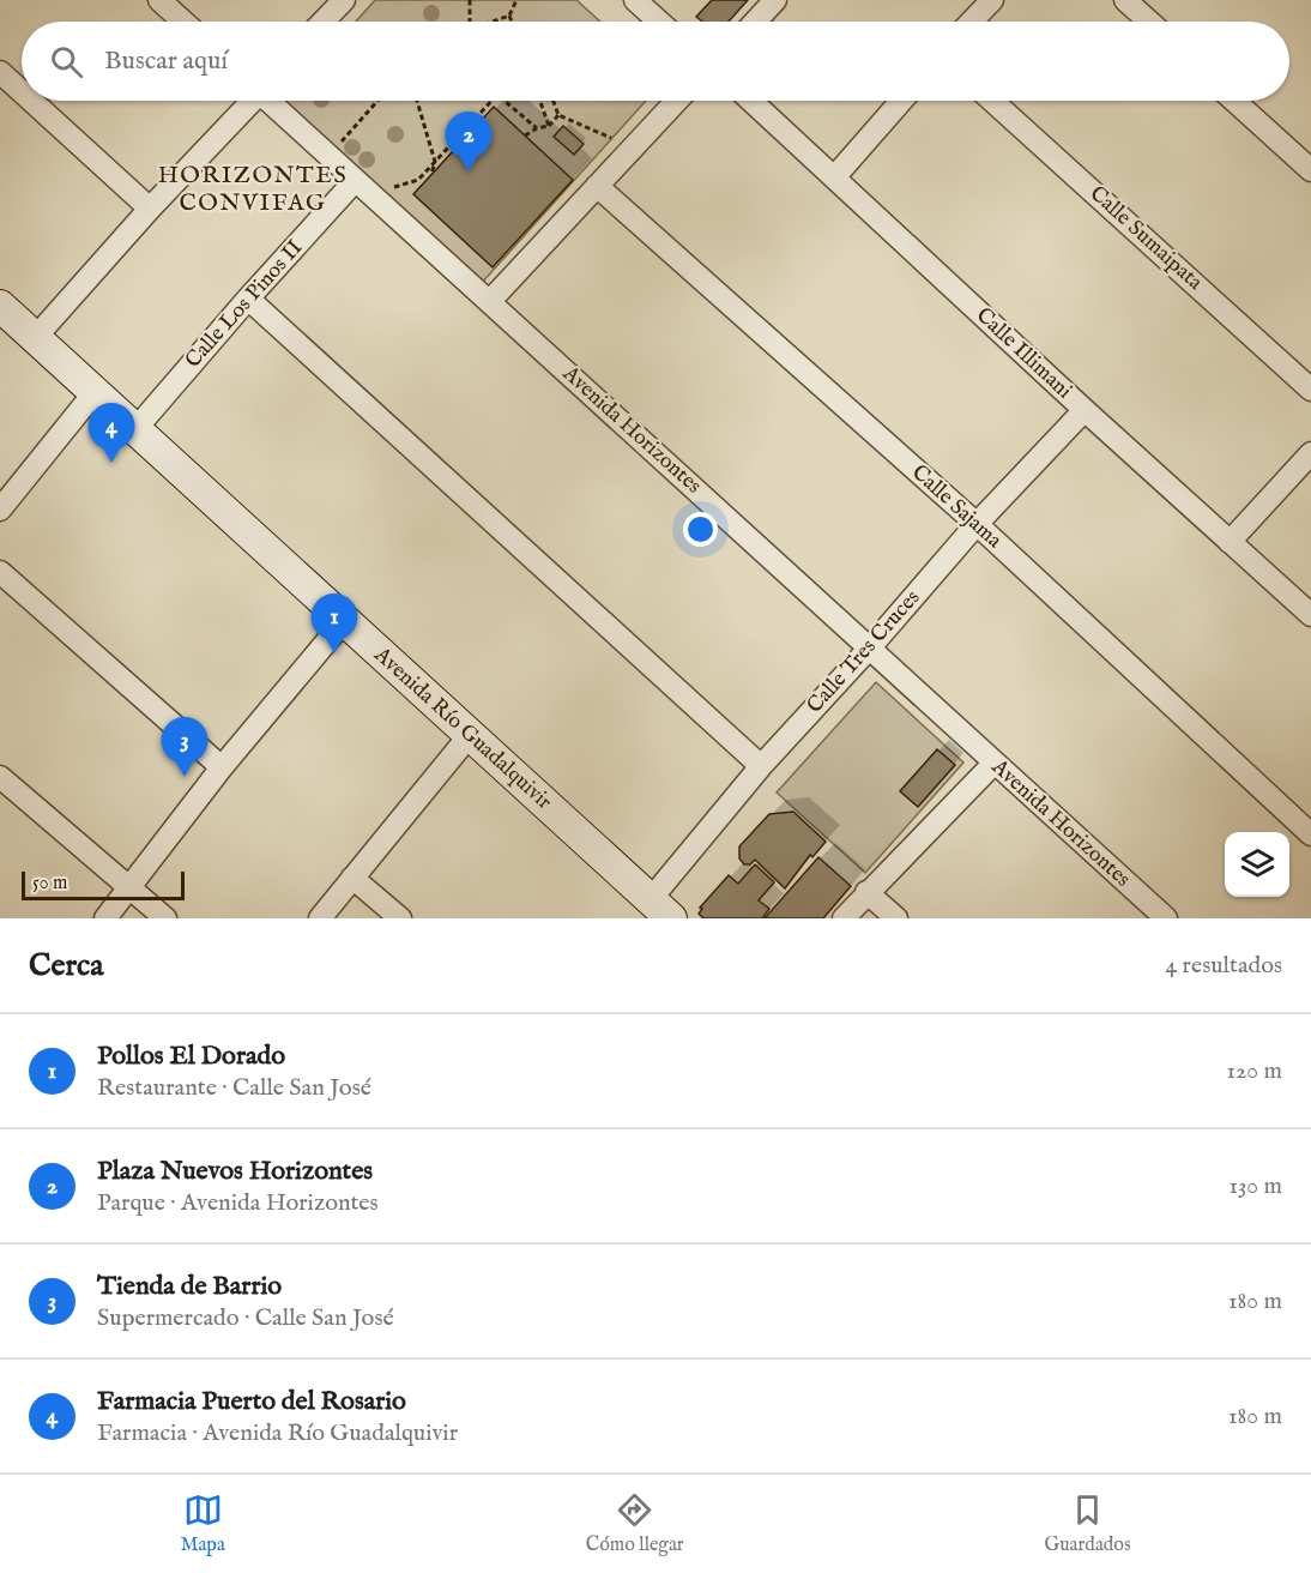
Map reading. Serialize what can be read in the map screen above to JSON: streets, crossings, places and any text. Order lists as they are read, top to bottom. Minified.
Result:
{"streets":{"street":["Calle Sumaipata","Calle Los Pinos II","Calle Illimani","Avenida Horizontes","Calle Sajama","Calle Tres Cruces","Avenida Río Guadalquivir"]},"crossings":[["Calle Los Pinos II","Avenida Horizontes"],["Calle Los Pinos II","Avenida Río Guadalquivir"],["Calle Illimani","Calle Tres Cruces"],["Avenida Horizontes","Calle Tres Cruces"],["Calle Sajama","Calle Tres Cruces"],["Calle Tres Cruces","Avenida Río Guadalquivir"]],"districts":["HORIZONTES CONVIFAG"],"scale_bar":"50 m","page":{"search":"Buscar aquí","pins":["2","4","1","3"],"scale":"50 m","heading":["Cerca","4 resultados"],"list":[{"mark":"1","name":"Pollos El Dorado","note":"Restaurante · Calle San José","value":"120 m"},{"mark":"2","name":"Plaza Nuevos Horizontes","note":"Parque · Avenida Horizontes","value":"130 m"},{"mark":"3","name":"Tienda de Barrio","note":"Supermercado · Calle San José","value":"180 m"},{"mark":"4","name":"Farmacia Puerto del Rosario","note":"Farmacia · Avenida Río Guadalquivir","value":"180 m"}],"nav":["Mapa","Cómo llegar","Guardados"]}}
